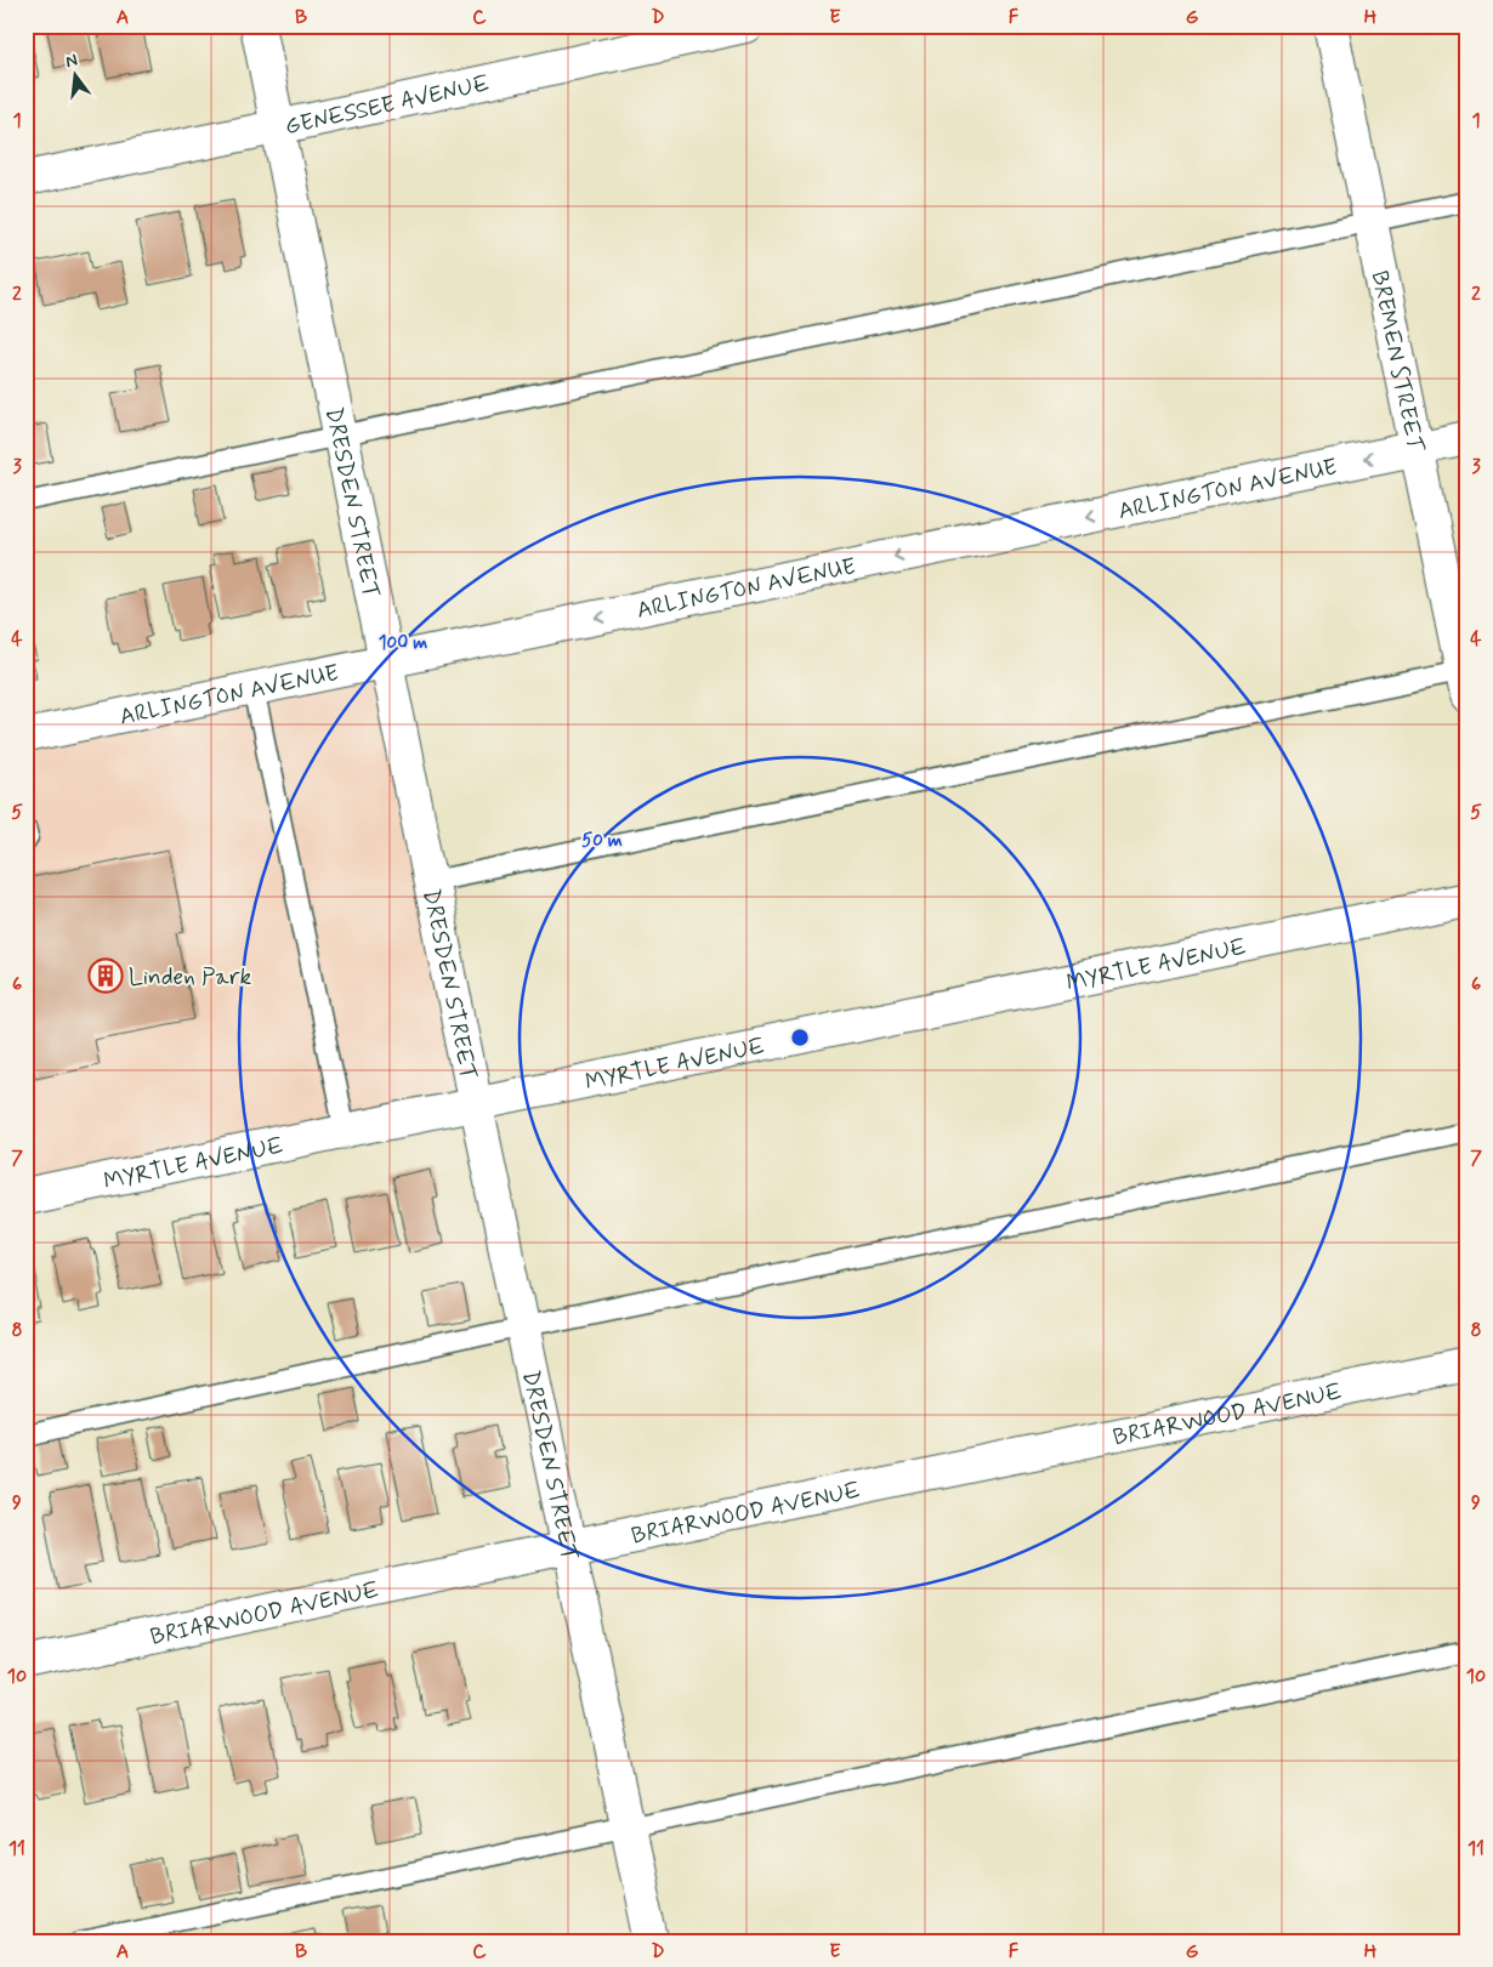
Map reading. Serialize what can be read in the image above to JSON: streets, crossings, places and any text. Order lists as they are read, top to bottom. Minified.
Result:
{"streets":{"street":["GENESSEE AVENUE","BREMEN STREET","ARLINGTON AVENUE","DRESDEN STREET","MYRTLE AVENUE","BRIARWOOD AVENUE"]},"crossings":[["GENESSEE AVENUE","DRESDEN STREET"],["BREMEN STREET","ARLINGTON AVENUE"],["ARLINGTON AVENUE","DRESDEN STREET"],["DRESDEN STREET","MYRTLE AVENUE"],["DRESDEN STREET","BRIARWOOD AVENUE"]],"one_way":["ARLINGTON AVENUE"],"places":{"building":["Linden Park"]},"north":"top","grid":{"columns":["A","B","C","D","E","F","G","H"],"rows":["1","2","3","4","5","6","7","8","9","10","11"]},"rings":["100 m","50 m"]}
